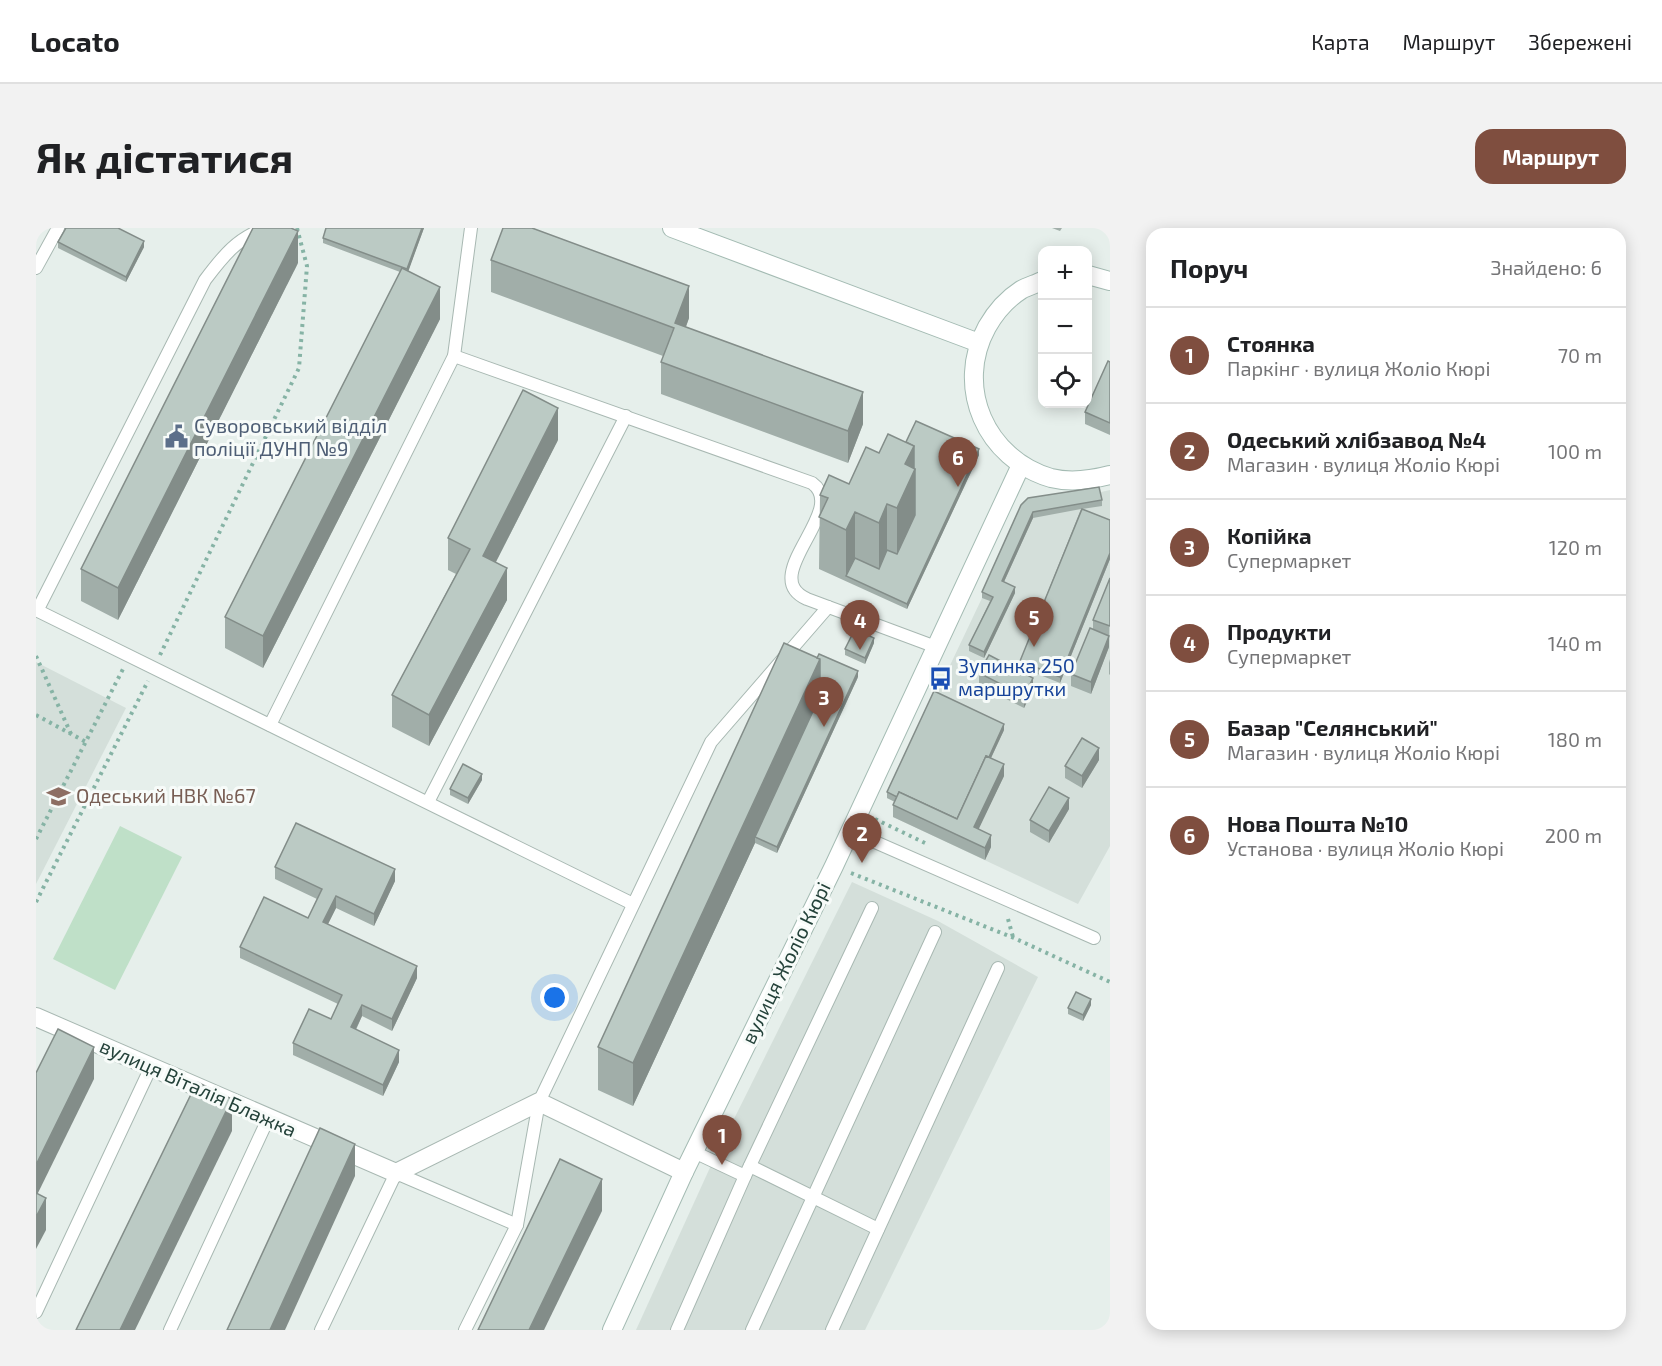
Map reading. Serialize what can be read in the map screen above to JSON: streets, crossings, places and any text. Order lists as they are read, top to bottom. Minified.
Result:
{"streets":{"street":["вулиця Жоліо Кюрі","вулиця Віталія Блажка"]},"places":{"public building":["Суворовський відділ поліції ДУНП №9"],"bus stop":["Зупинка 250 маршрутки"],"school or university":["Одеський НВК №67"]},"page":{"header":"Locato","nav":["Карта","Маршрут","Збережені"],"buttons":"Маршрут","title":"Як дістатися","heading":["Поруч","Знайдено: 6"],"map_buttons":["+","−"],"list":[{"mark":"1","name":"Стоянка","note":"Паркінг · вулиця Жоліо Кюрі","value":"70 m"},{"mark":"2","name":"Одеський хлібзавод №4","note":"Магазин · вулиця Жоліо Кюрі","value":"100 m"},{"mark":"3","name":"Копійка","note":"Супермаркет","value":"120 m"},{"mark":"4","name":"Продукти","note":"Супермаркет","value":"140 m"},{"mark":"5","name":"Базар \"Селянський\"","note":"Магазин · вулиця Жоліо Кюрі","value":"180 m"},{"mark":"6","name":"Нова Пошта №10","note":"Установа · вулиця Жоліо Кюрі","value":"200 m"}],"pins":["6","5","4","3","2","1"]}}
